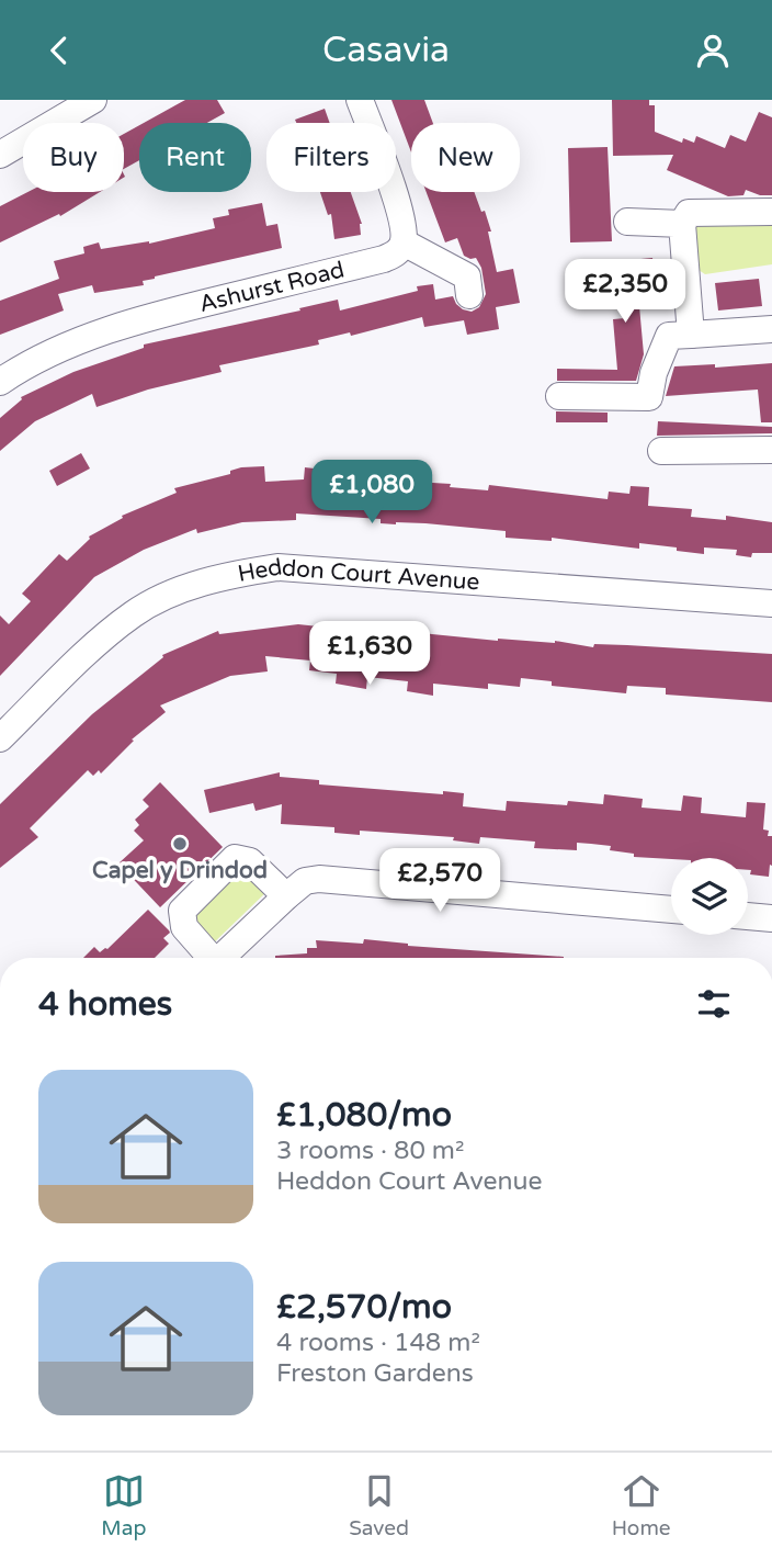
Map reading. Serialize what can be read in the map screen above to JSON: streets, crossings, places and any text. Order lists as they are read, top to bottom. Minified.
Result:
{"streets":{"street":["Ashurst Road","Heddon Court Avenue"]},"places":["Capel y Drindod"],"page":{"header":"Casavia","chip":["Buy","Rent","Filters","New"],"price":["£2,350","£1,080","£1,630","£2,570"],"heading":"4 homes","list":[{"name":"£1,080/mo","note":"3 rooms · 80 m² · Heddon Court Avenue"},{"name":"£2,570/mo","note":"4 rooms · 148 m² · Freston Gardens"}],"tabs":["Map","Saved","Home"]}}
